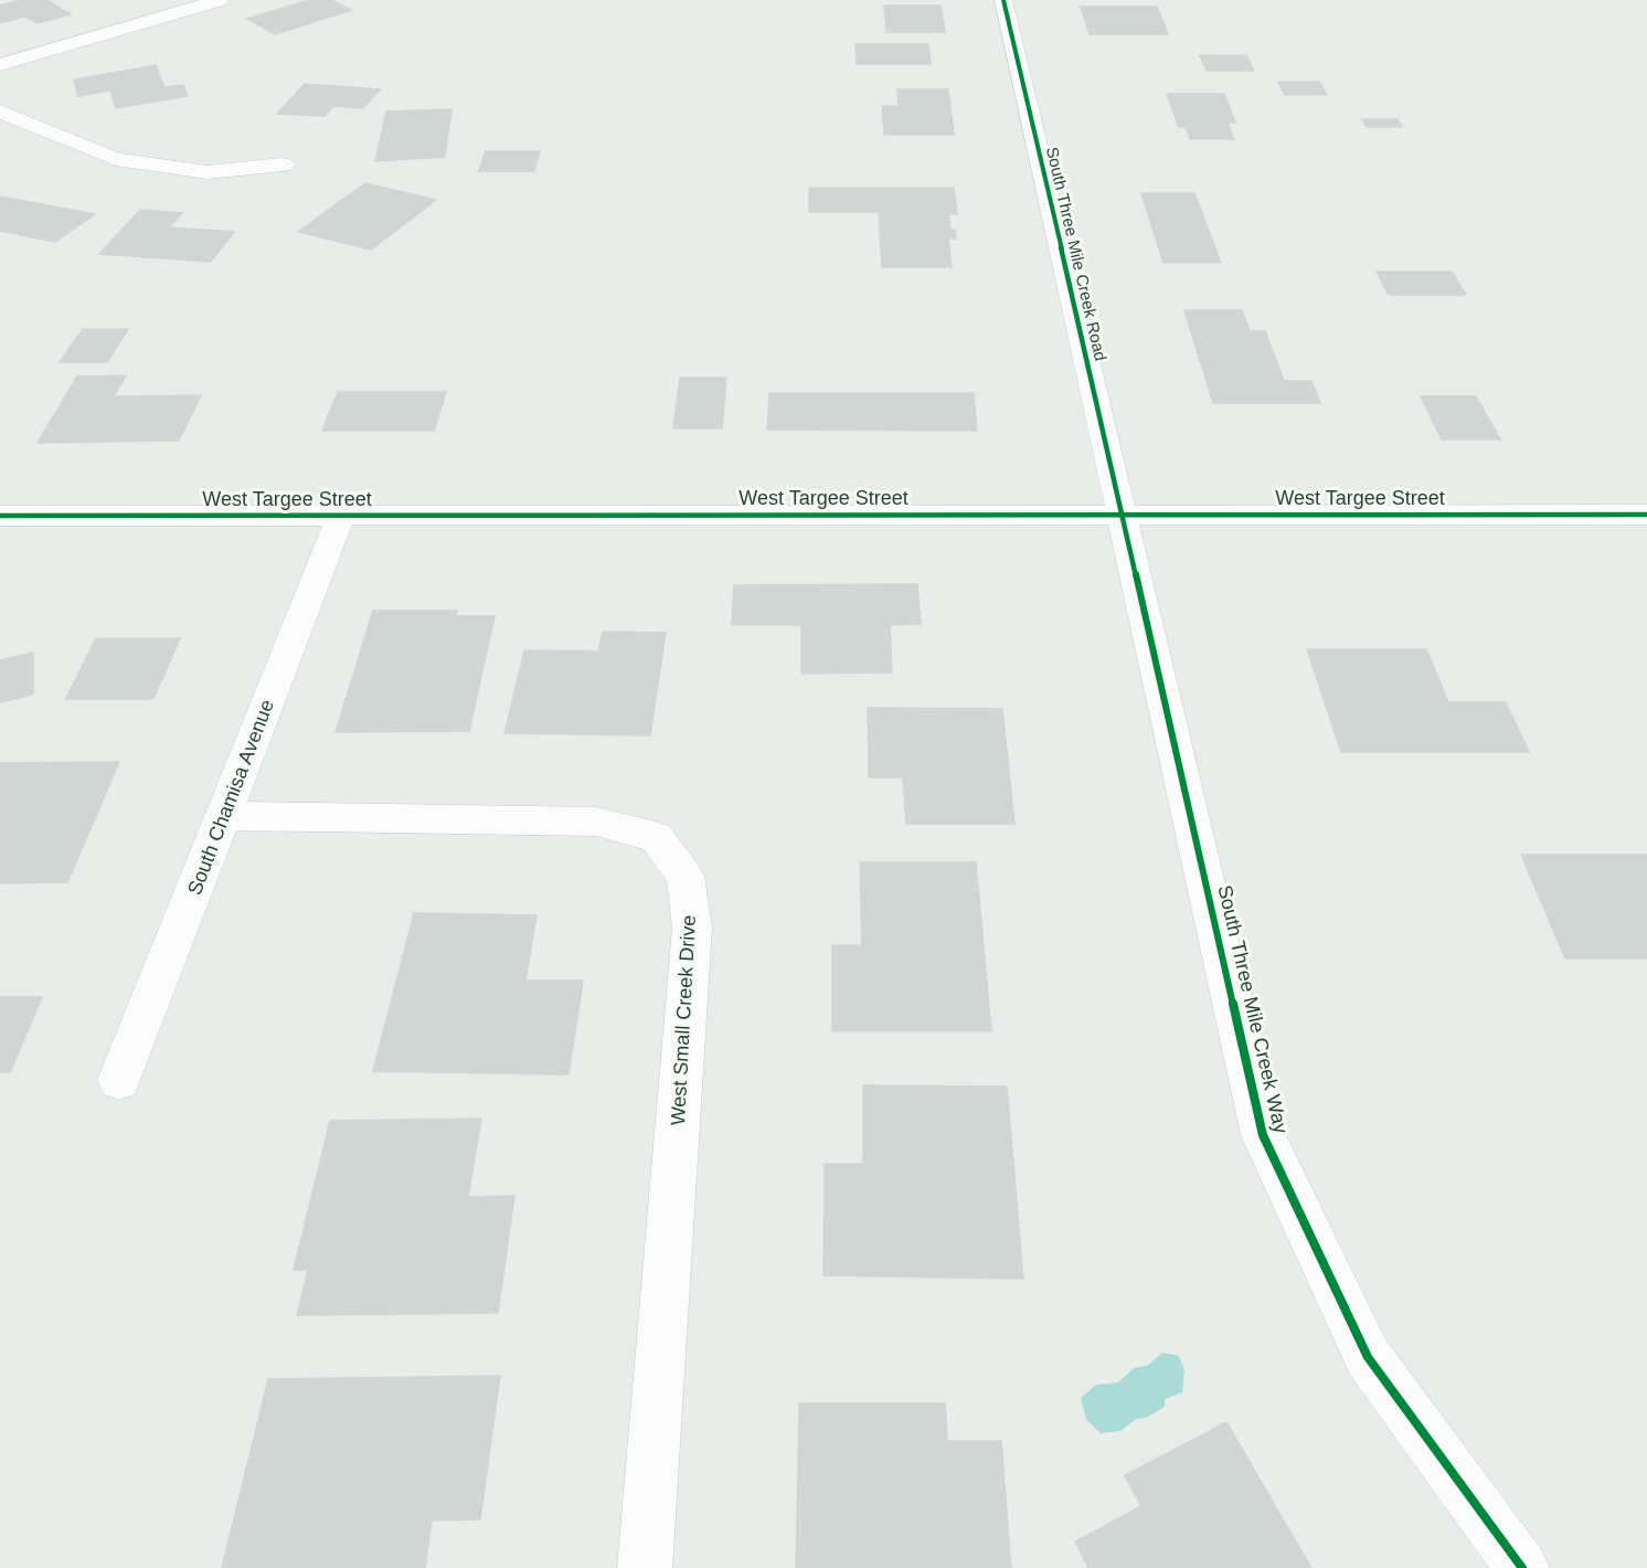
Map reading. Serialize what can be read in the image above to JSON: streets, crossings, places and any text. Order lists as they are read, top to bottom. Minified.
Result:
{"streets":{"street":["South Three Mile Creek Road","West Targee Street","South Chamisa Avenue","South Three Mile Creek Way","West Small Creek Drive"]},"crossings":[["South Three Mile Creek Road","West Targee Street"],["South Three Mile Creek Road","South Three Mile Creek Way"],["West Targee Street","South Chamisa Avenue"],["West Targee Street","South Three Mile Creek Way"],["South Chamisa Avenue","West Small Creek Drive"]]}
